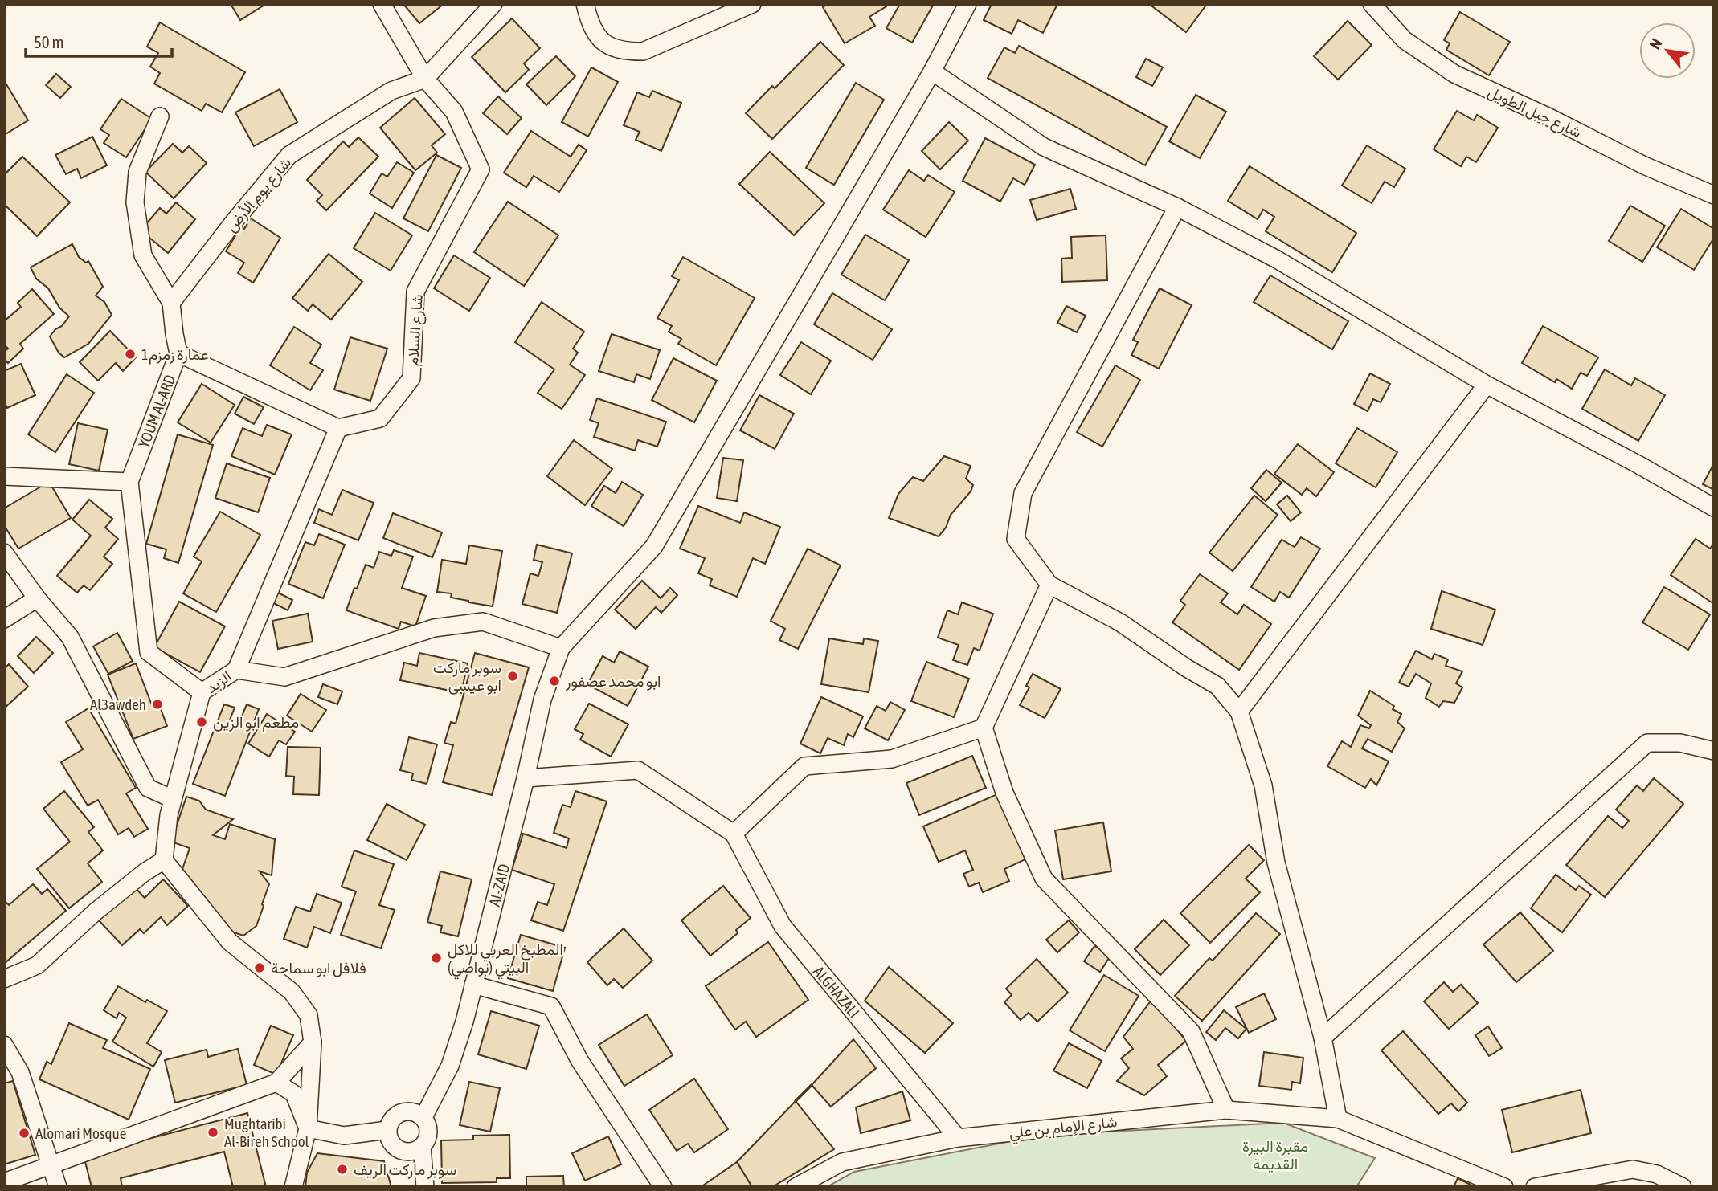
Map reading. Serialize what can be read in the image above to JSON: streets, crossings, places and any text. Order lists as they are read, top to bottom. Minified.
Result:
{"streets":{"street":["شارع جبل الطويل","شارع يوم الأرض","شارع السلام","YOUM AL-ARD","الزيد","AL-ZAID","ALGHAZALI","شارع الإمام بن علي"]},"crossings":[["شارع يوم الأرض","شارع السلام"],["شارع يوم الأرض","YOUM AL-ARD"],["الزيد","AL-ZAID"],["ALGHAZALI","شارع الإمام بن علي"]],"parks":["مقبرة البيرة القديمة"],"places":["عمارة زمزم1","سوبر ماركت ابو عيسی","ابو محمد عصفور","Al3awdeh","مطعم ابو الزين","المطبخ العربي للاكل البيتي (تواصي)","فلافل ابو سماحة","Mughtaribi Al-Bireh School","Alomari Mosque","سوبر ماركت الريف"],"scale_bar":"50 m","north":"top left"}
